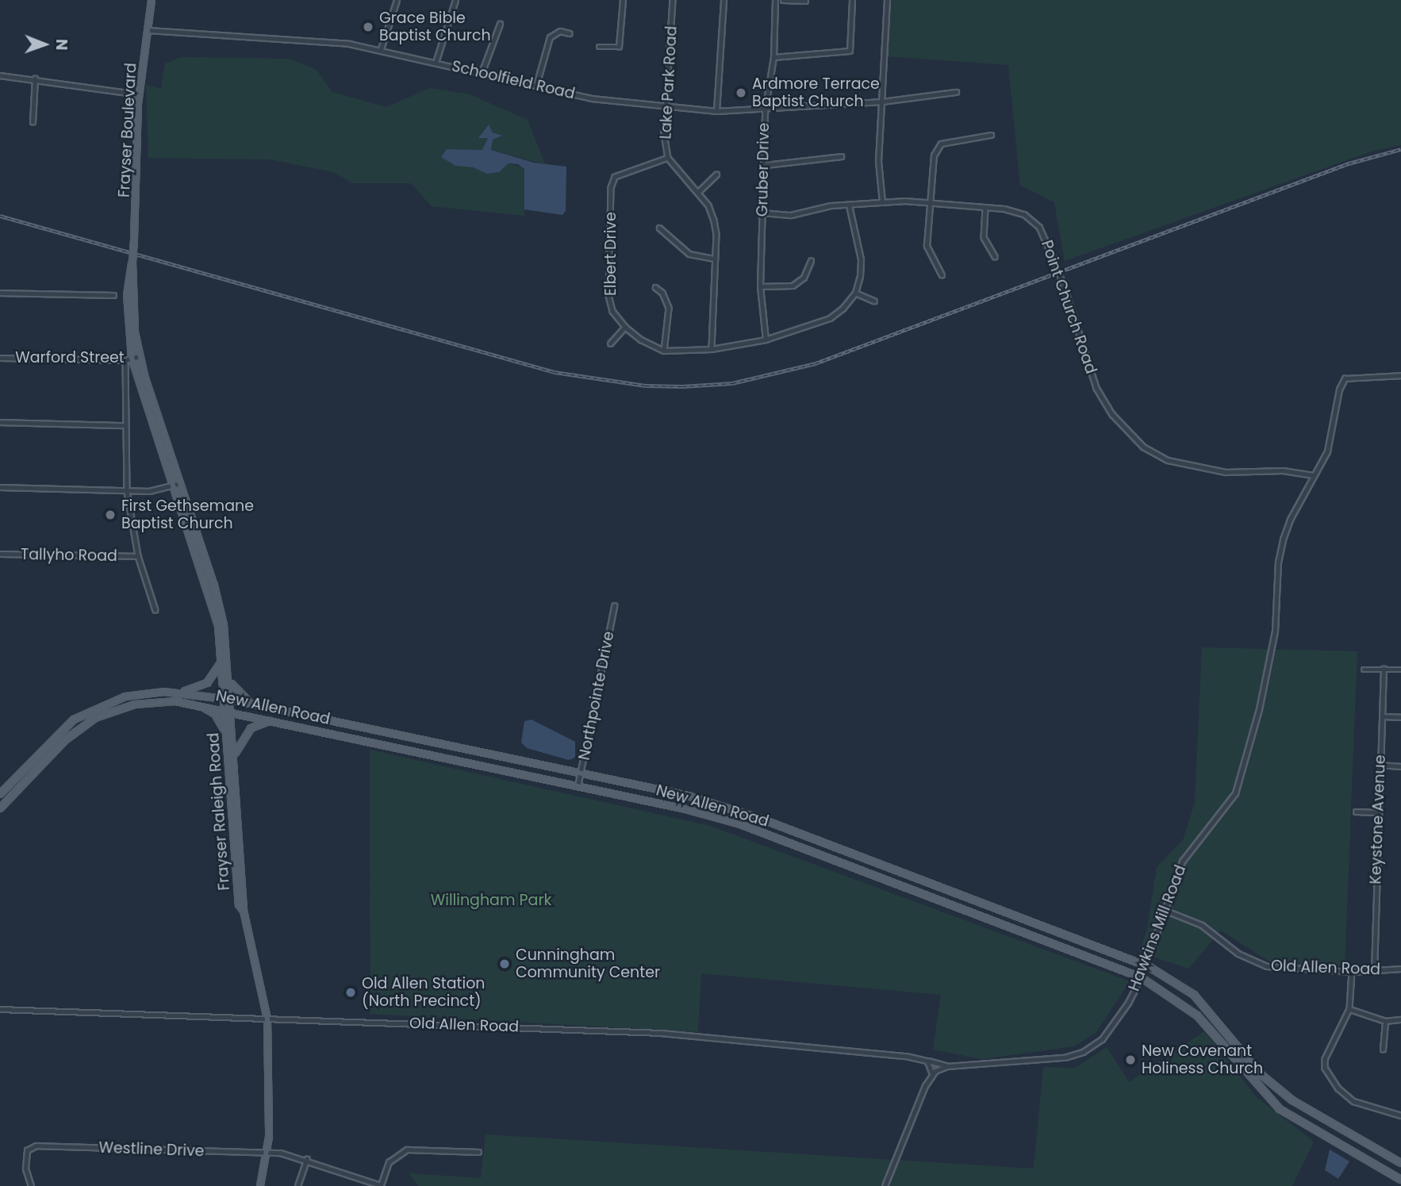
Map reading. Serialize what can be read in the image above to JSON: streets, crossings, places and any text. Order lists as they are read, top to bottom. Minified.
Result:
{"streets":{"main road":["Frayser Boulevard","New Allen Road","Frayser Raleigh Road"],"street":["Schoolfield Road","Lake Park Road","Gruber Drive","Elbert Drive","Point Church Road","Warford Street","Tallyho Road","Northpointe Drive","Keystone Avenue","Hawkins Mill Road","Old Allen Road","Westline Drive"]},"crossings":[["Schoolfield Road","Lake Park Road"],["Schoolfield Road","Frayser Boulevard"],["Schoolfield Road","Gruber Drive"],["Lake Park Road","Elbert Drive"],["Gruber Drive","Point Church Road"],["Point Church Road","Hawkins Mill Road"],["Warford Street","Frayser Raleigh Road"],["Northpointe Drive","New Allen Road"],["New Allen Road","Frayser Raleigh Road"],["New Allen Road","Hawkins Mill Road"],["Frayser Raleigh Road","Old Allen Road"],["Frayser Raleigh Road","Westline Drive"],["Keystone Avenue","Old Allen Road"],["Hawkins Mill Road","Old Allen Road"]],"parks":["Willingham Park"],"places":["Grace Bible Baptist Church","Ardmore Terrace Baptist Church","First Gethsemane Baptist Church","Cunningham Community Center","Old Allen Station (North Precinct)","New Covenant Holiness Church"],"north":"right"}
